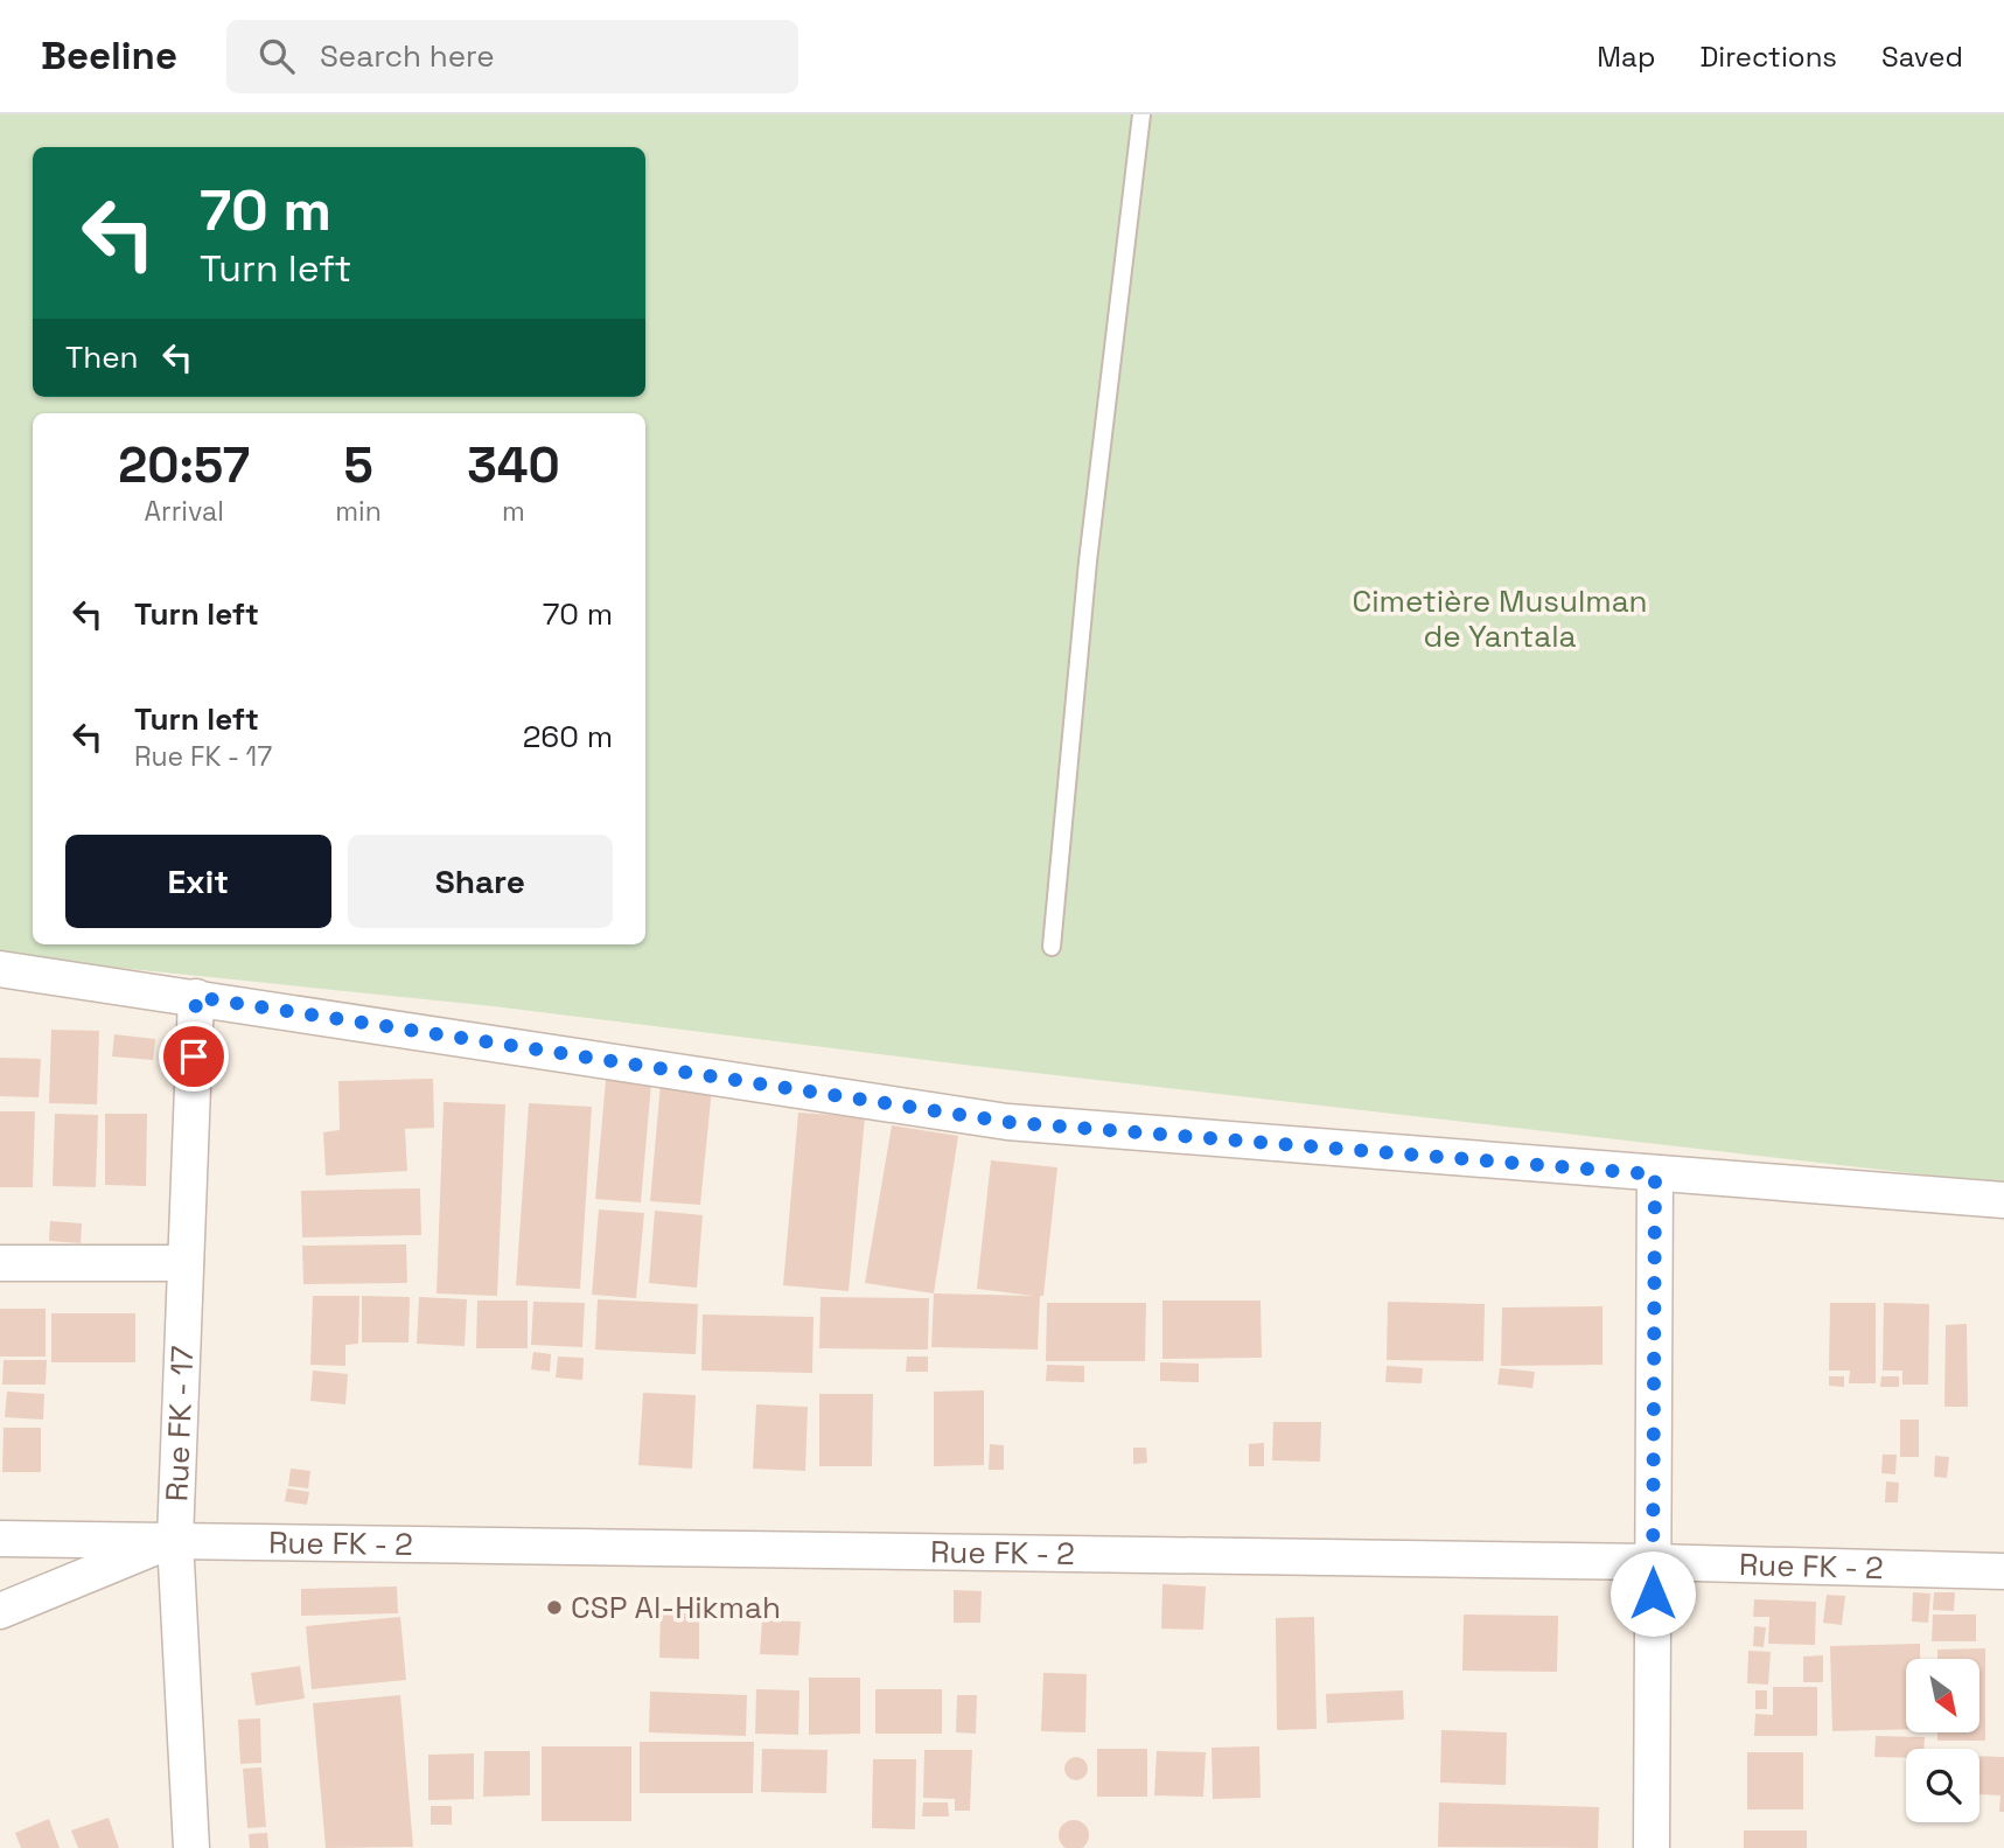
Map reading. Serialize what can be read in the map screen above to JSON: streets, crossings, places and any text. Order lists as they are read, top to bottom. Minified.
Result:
{"streets":{"street":["Rue FK - 17","Rue FK - 2"]},"crossings":[["Rue FK - 17","Rue FK - 2"]],"parks":["Cimetière Musulman de Yantala"],"places":["CSP Al-Hikmah"],"north":"bottom right","page":{"header":"Beeline","search":"Search here","nav":["Map","Directions","Saved"],"turn":["70 m","Turn left"],"then":"Then","eta":["20:57","Arrival","5","min","340","m"],"list":[{"name":"Turn left","value":"70 m"},{"name":"Turn left","note":"Rue FK - 17","value":"260 m"}],"buttons":["Exit","Share"]}}
